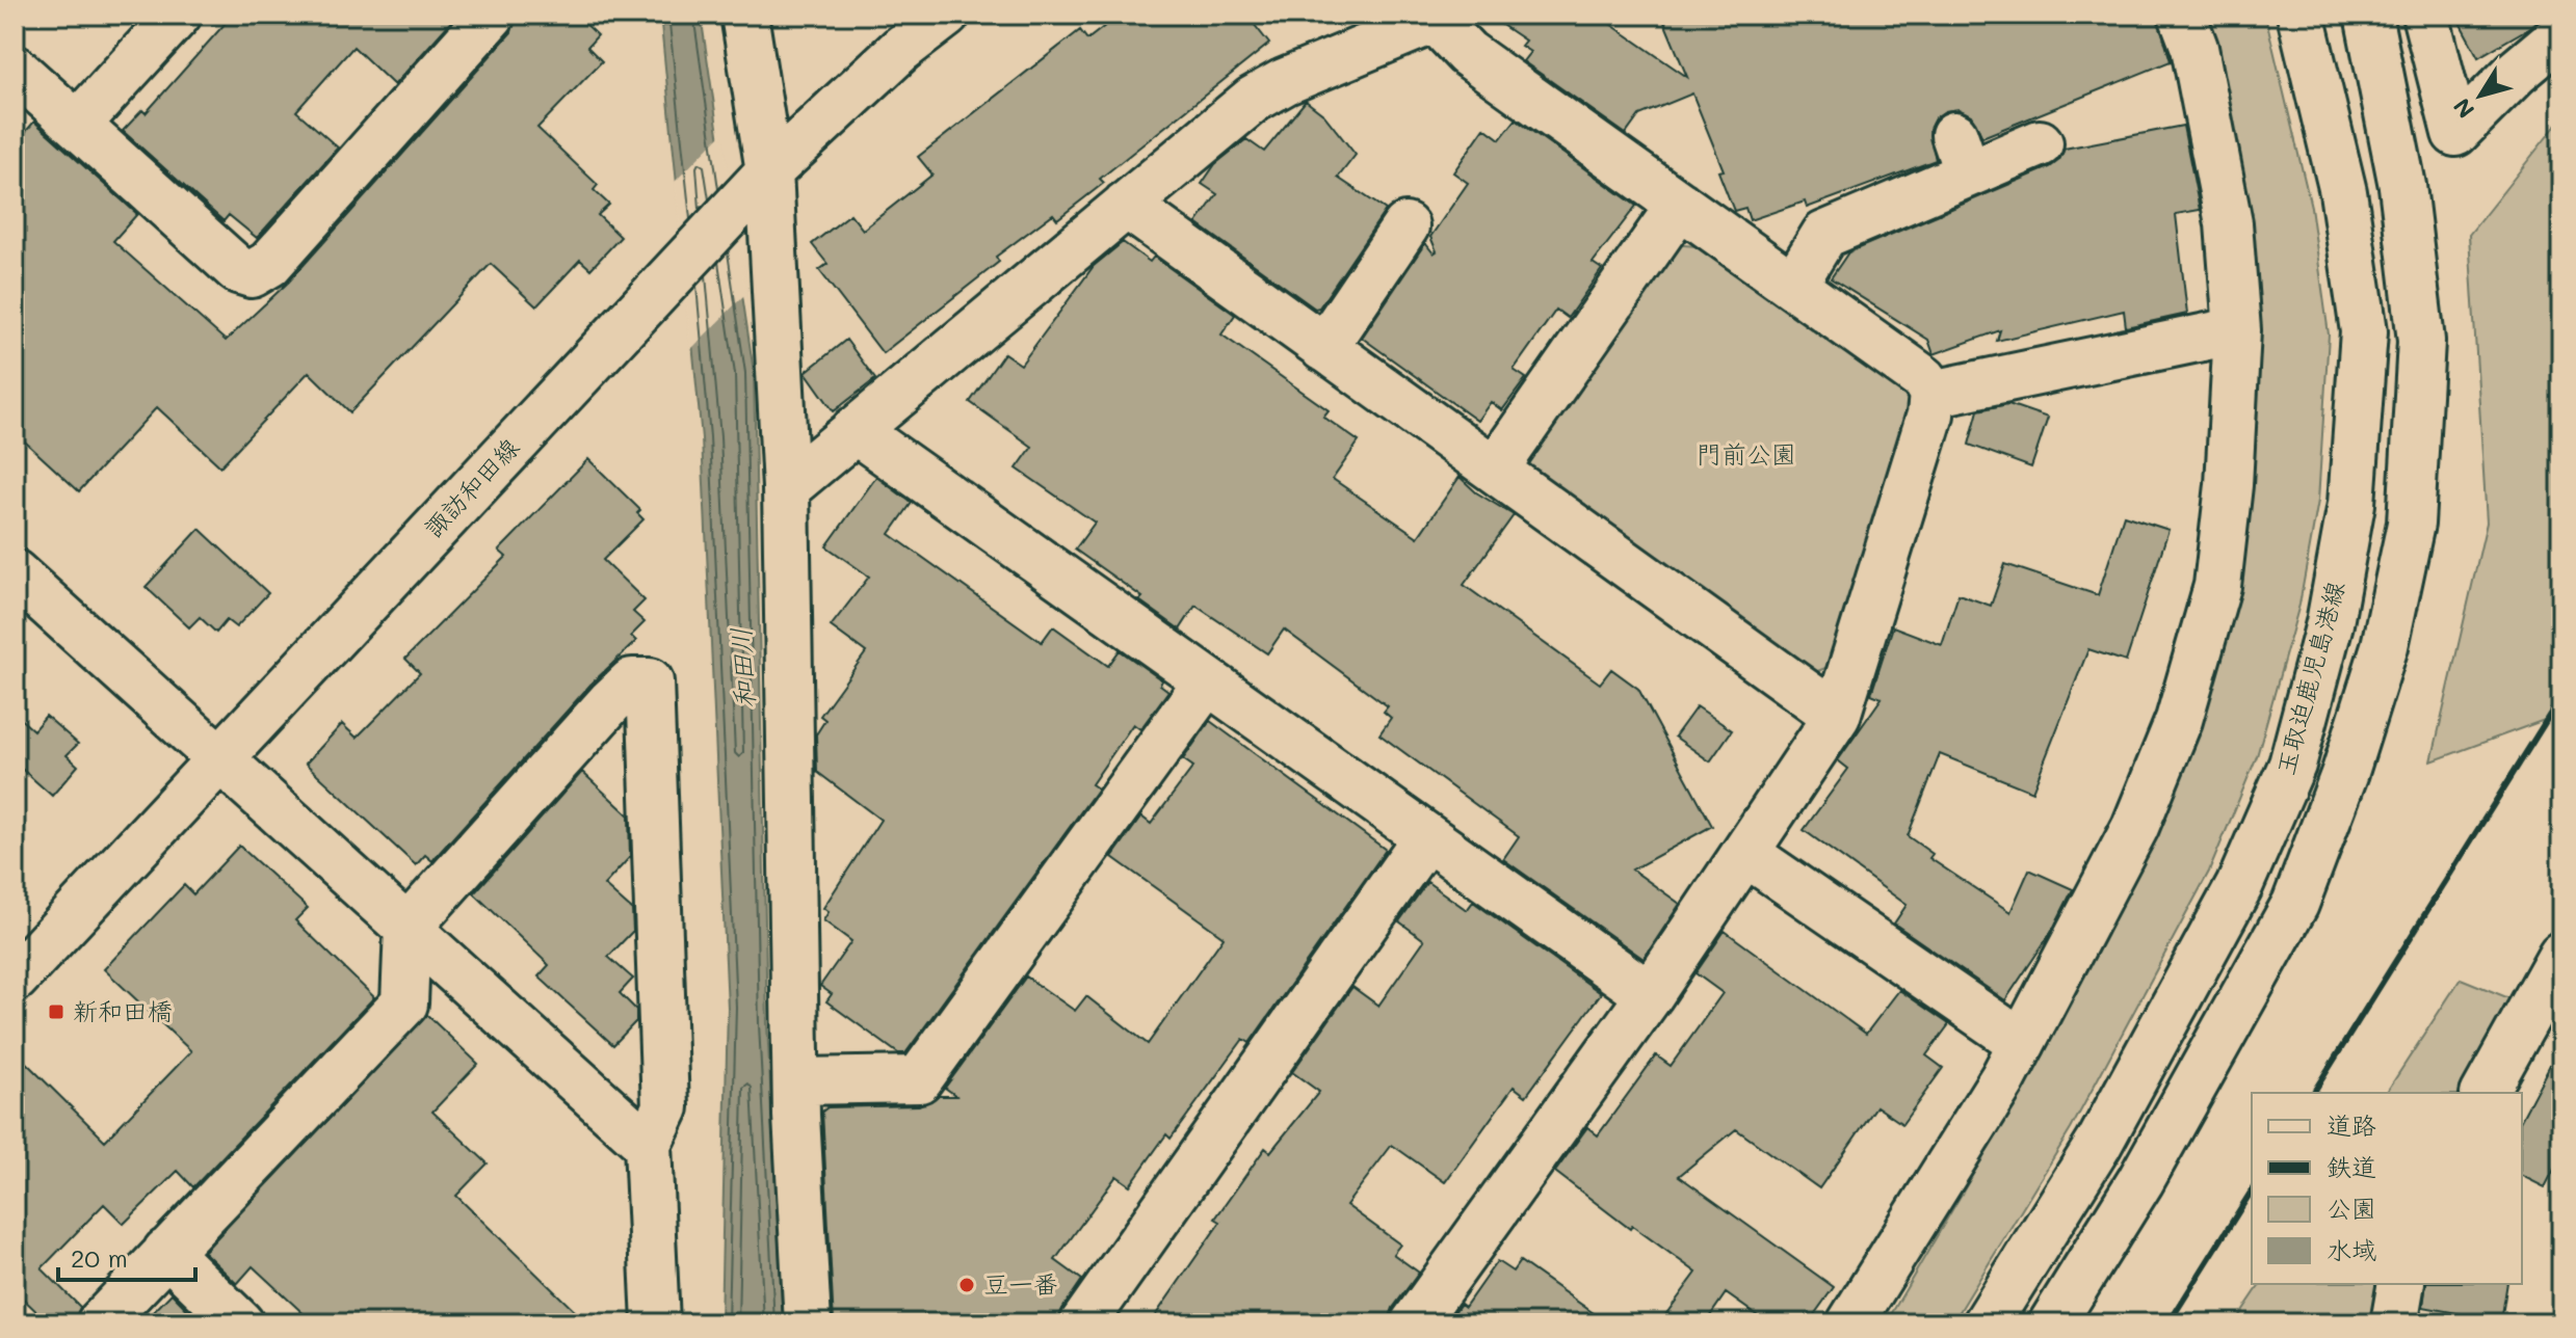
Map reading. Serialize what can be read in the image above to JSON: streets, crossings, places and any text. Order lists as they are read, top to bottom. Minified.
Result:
{"streets":{"street":["諏訪和田線","玉取迫鹿児島港線"]},"water":["和田川"],"parks":["門前公園"],"places":{"transit":["新和田橋"],"other":["豆一番"]},"legend":["道路","鉄道","公園","水域"],"scale_bar":"20 m","north":"bottom left"}
